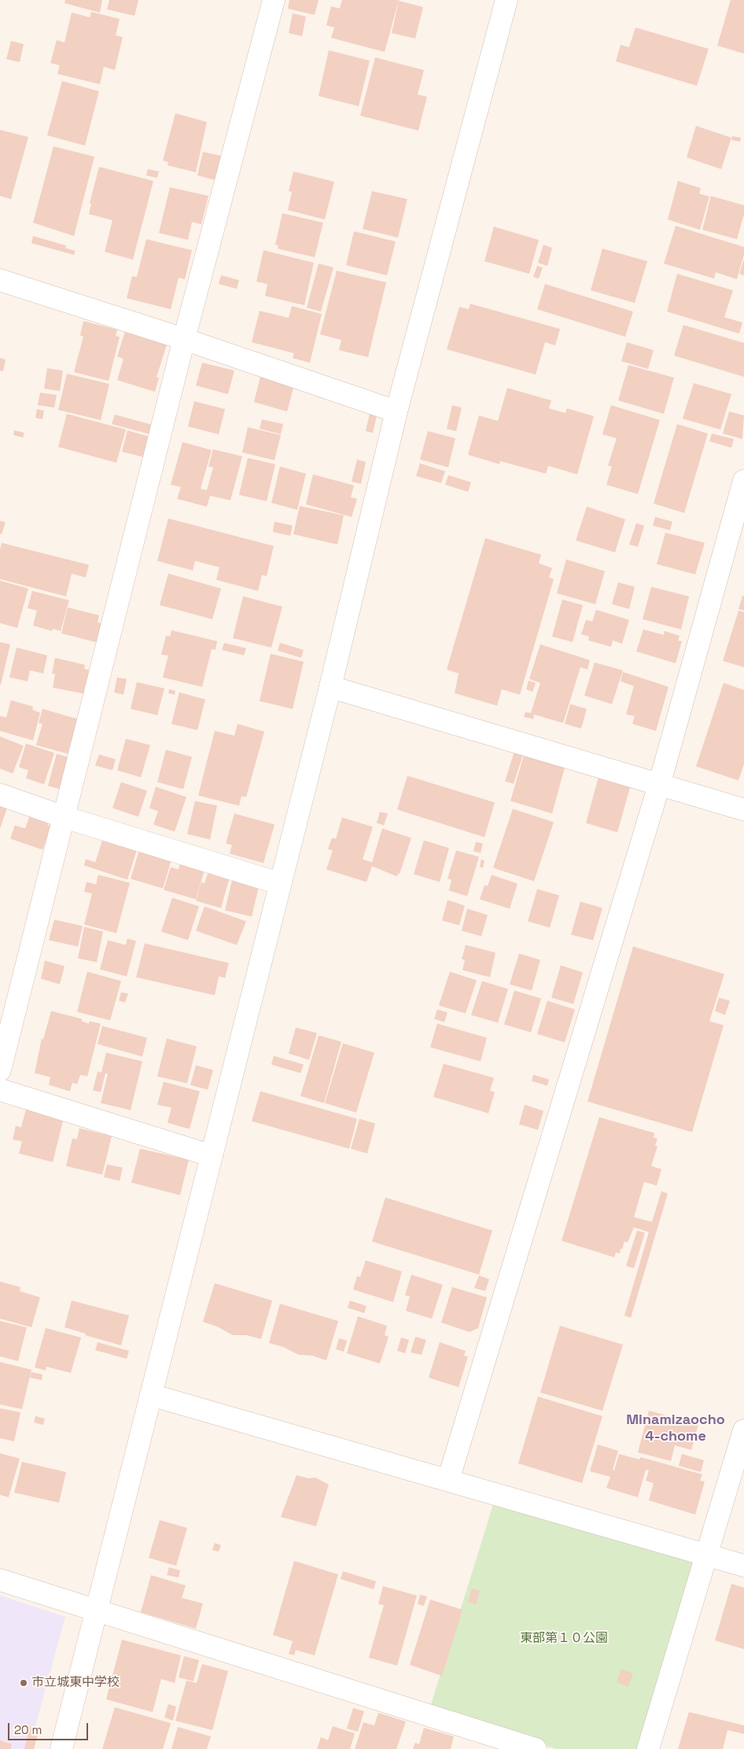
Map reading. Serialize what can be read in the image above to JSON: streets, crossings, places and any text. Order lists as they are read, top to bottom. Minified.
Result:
{"districts":["Minamizaocho 4-chome"],"parks":["東部第１０公園"],"places":["市立城東中学校"],"scale_bar":"20 m"}
